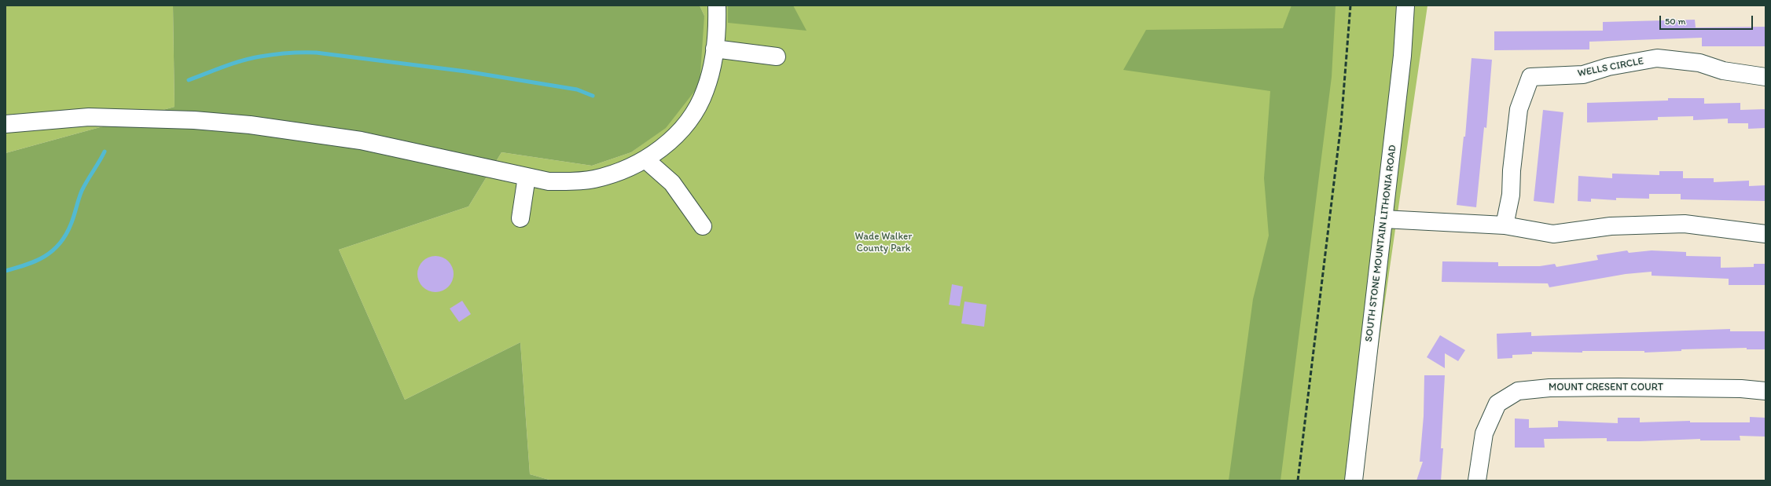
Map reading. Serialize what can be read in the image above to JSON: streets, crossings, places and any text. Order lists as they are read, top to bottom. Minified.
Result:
{"streets":{"street":["WELLS CIRCLE","SOUTH STONE MOUNTAIN LITHONIA ROAD","MOUNT CRESENT COURT"]},"parks":["Wade Walker County Park"],"scale_bar":"50 m"}
